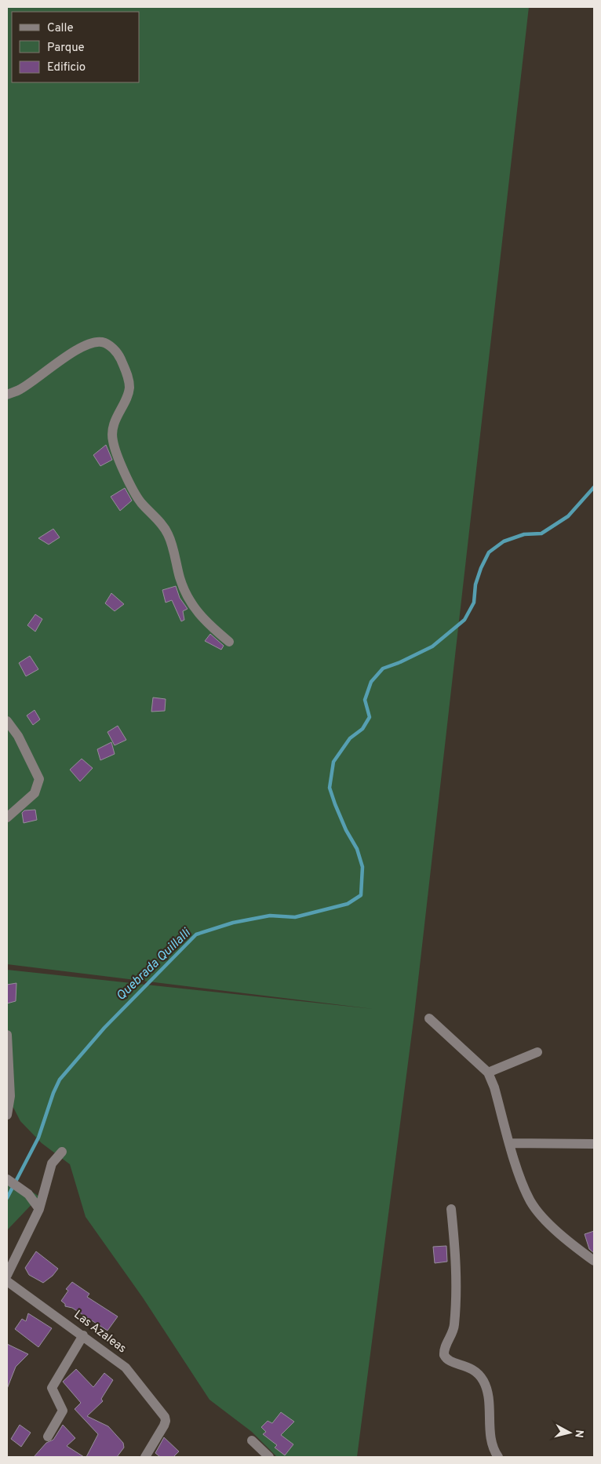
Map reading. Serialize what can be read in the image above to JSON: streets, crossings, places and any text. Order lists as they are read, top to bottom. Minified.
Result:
{"streets":{"street":["Las Azaleas"]},"water":["Quebrada Quillalli"],"legend":["Calle","Parque","Edificio"],"north":"right"}
